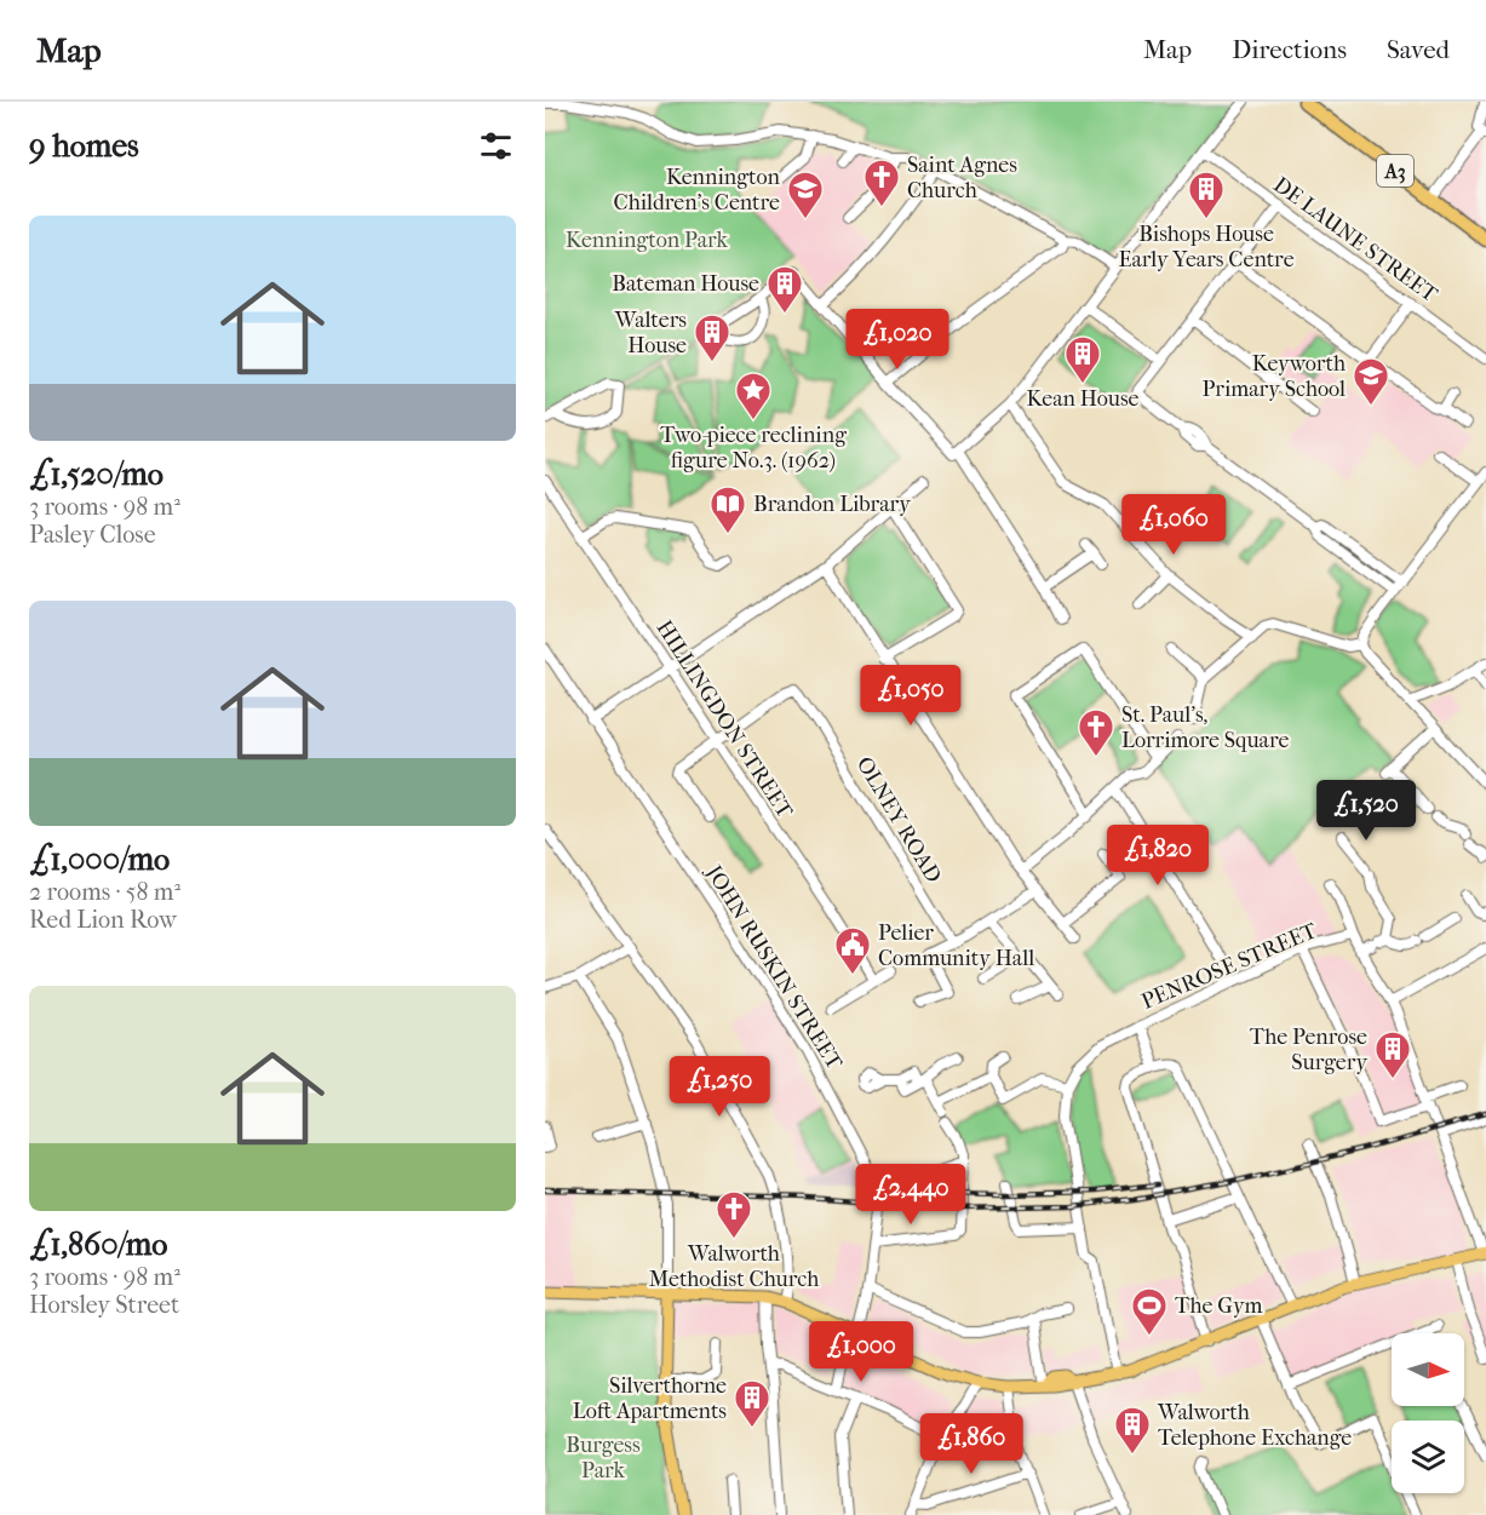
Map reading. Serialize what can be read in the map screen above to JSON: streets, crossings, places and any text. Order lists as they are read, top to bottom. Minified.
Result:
{"streets":{"highway":["A3"],"street":["DE LAUNE STREET","HILLINGDON STREET","OLNEY ROAD","PENROSE STREET","JOHN RUSKIN STREET"]},"crossings":[["HILLINGDON STREET","OLNEY ROAD"]],"parks":["Kennington Park","Burgess Park"],"places":{"church":["Saint Agnes Church","St. Paul's, Lorrimore Square","Walworth Methodist Church"],"school or university":["Kennington Children's Centre","Keyworth Primary School"],"building":["Bishops House Early Years Centre","Bateman House","Walters House","Kean House","The Penrose Surgery","Silverthorne Loft Apartments","Walworth Telephone Exchange"],"place":["Two-piece reclining figure No.3. (1962)"],"library":["Brandon Library"],"public building":["Pelier Community Hall"],"sports":["The Gym"]},"north":"right","page":{"header":"Map","nav":["Map","Directions","Saved"],"heading":"9 homes","list":[{"name":"£1,520/mo","note":"3 rooms · 98 m² · Pasley Close"},{"name":"£1,000/mo","note":"2 rooms · 58 m² · Red Lion Row"},{"name":"£1,860/mo","note":"3 rooms · 98 m² · Horsley Street"}],"price":["£1,020","£1,060","£1,050","£1,520","£1,820","£1,250","£2,440","£1,000","£1,860"]}}
